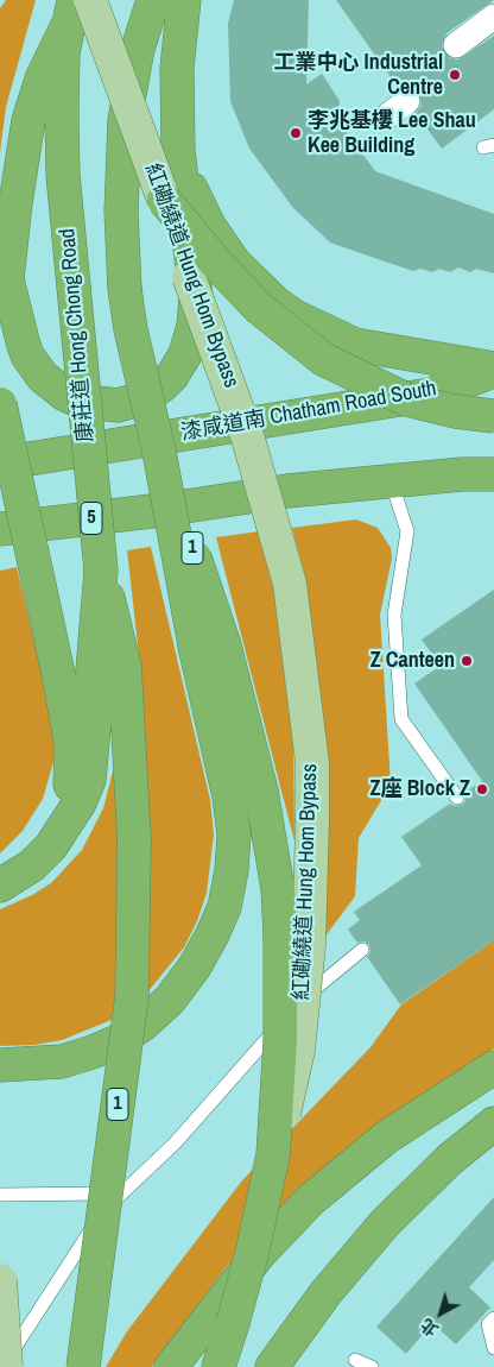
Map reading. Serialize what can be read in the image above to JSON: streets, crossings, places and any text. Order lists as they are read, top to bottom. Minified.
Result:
{"streets":{"highway":["康莊道 Hong Chong Road","漆咸道南 Chatham Road South","5","1"],"main road":["紅磡繞道 Hung Hom Bypass"]},"crossings":[["紅磡繞道 Hung Hom Bypass","1"]],"places":["工業中心 Industrial Centre","李兆基樓 Lee Shau Kee Building","Z Canteen","Z座 Block Z"],"north":"bottom left"}
